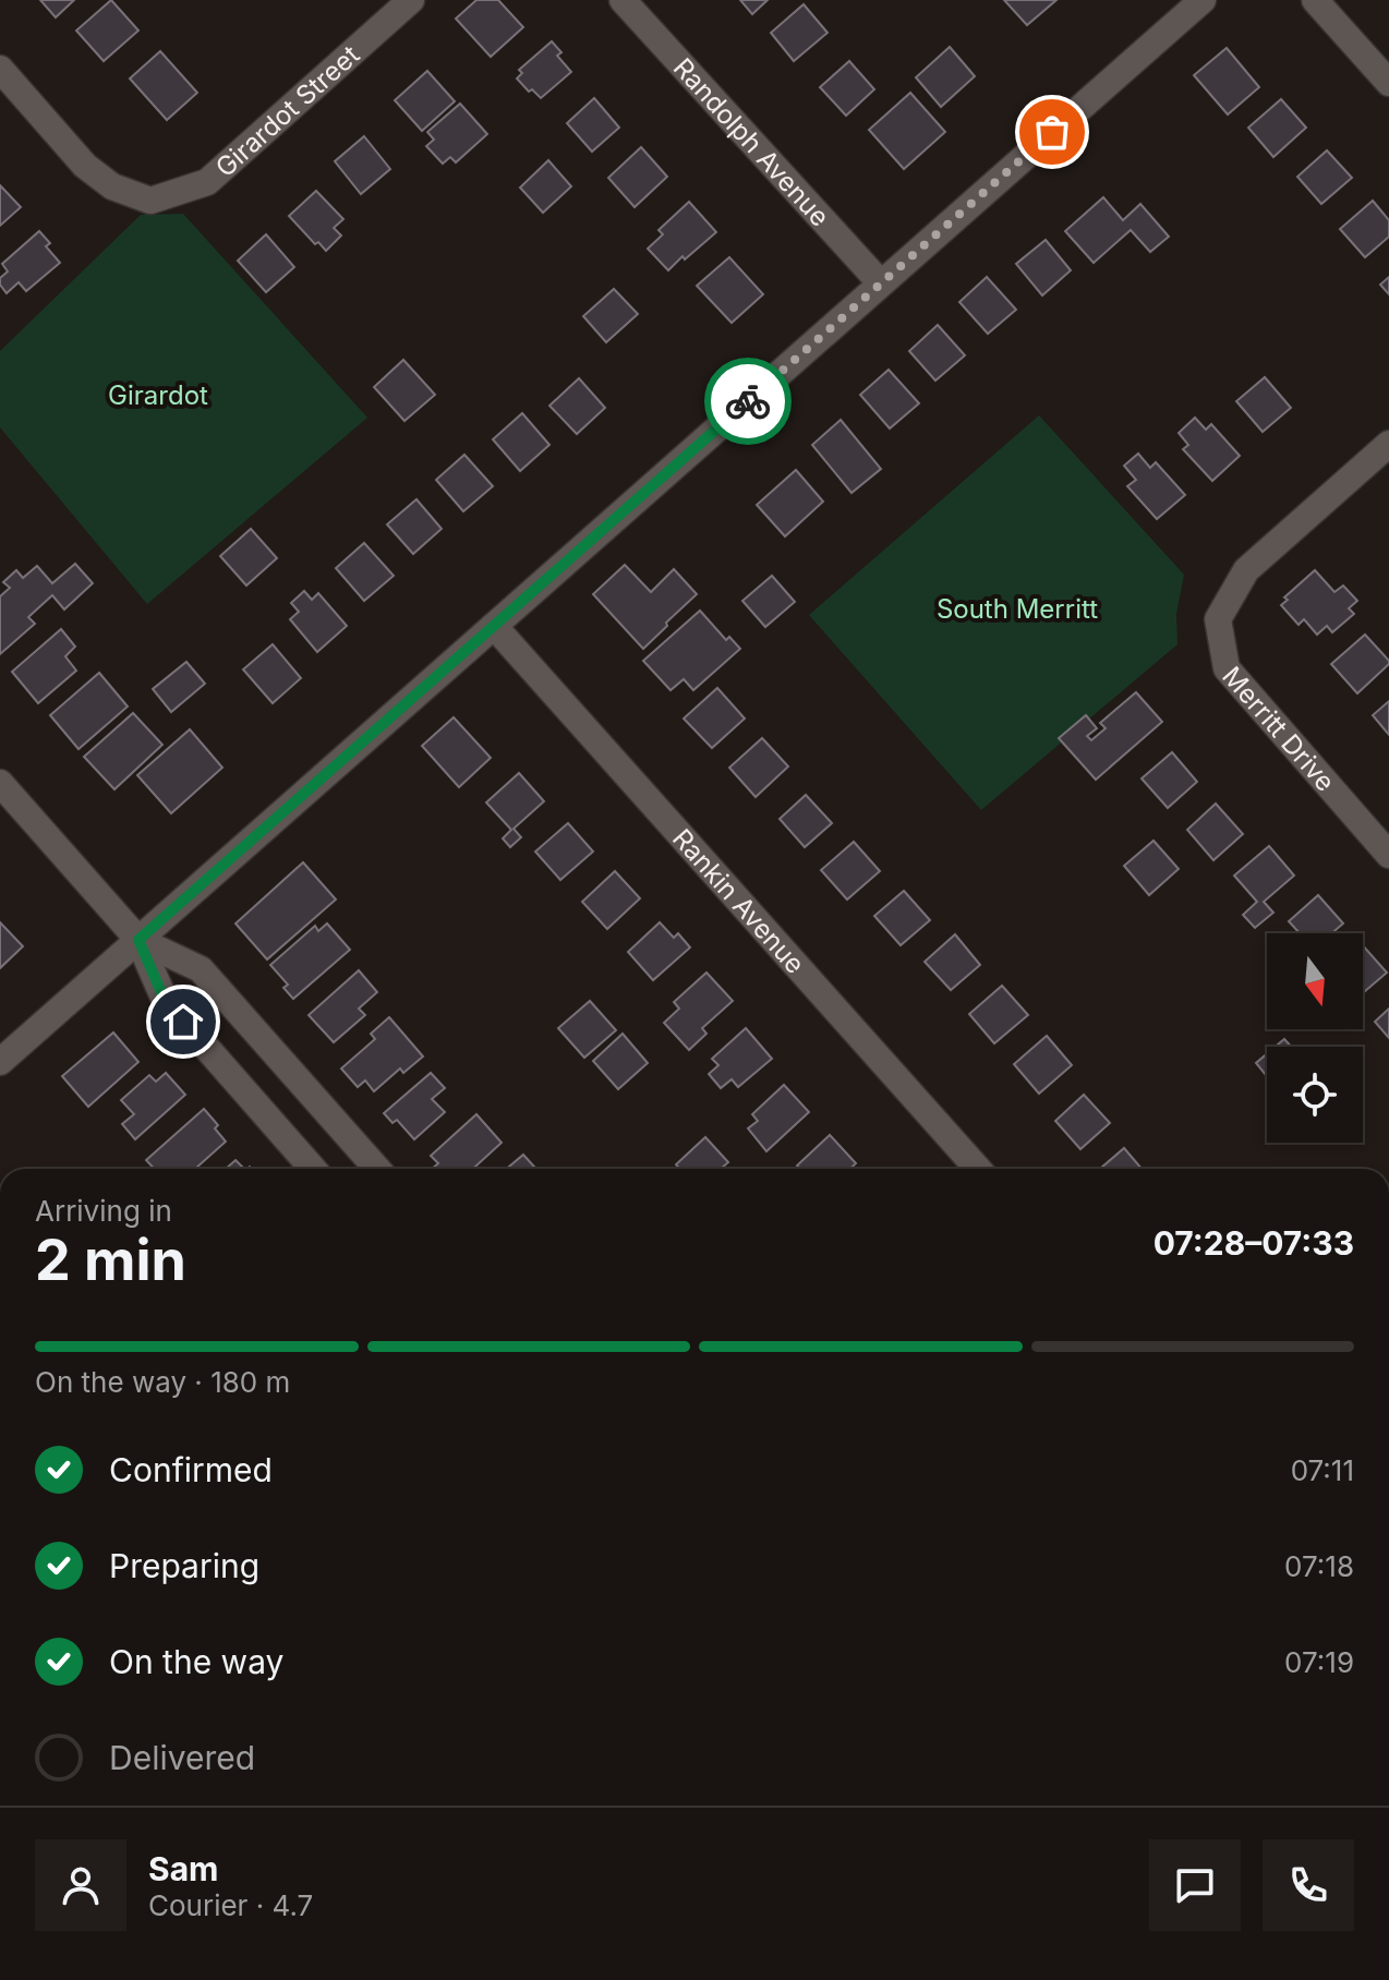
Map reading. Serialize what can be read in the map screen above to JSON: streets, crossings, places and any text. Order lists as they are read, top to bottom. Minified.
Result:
{"streets":{"street":["Girardot Street","Randolph Avenue","Merritt Drive","Rankin Avenue"]},"parks":["Girardot","South Merritt"],"north":"bottom","page":{"heading":["2 min","Arriving in","07:28–07:33"],"panel":["Sam","Courier · 4.7"],"bar":"On the way · 180 m","list":[["Confirmed","07:11"],["Preparing","07:18"],["On the way","07:19"],"Delivered"]}}
